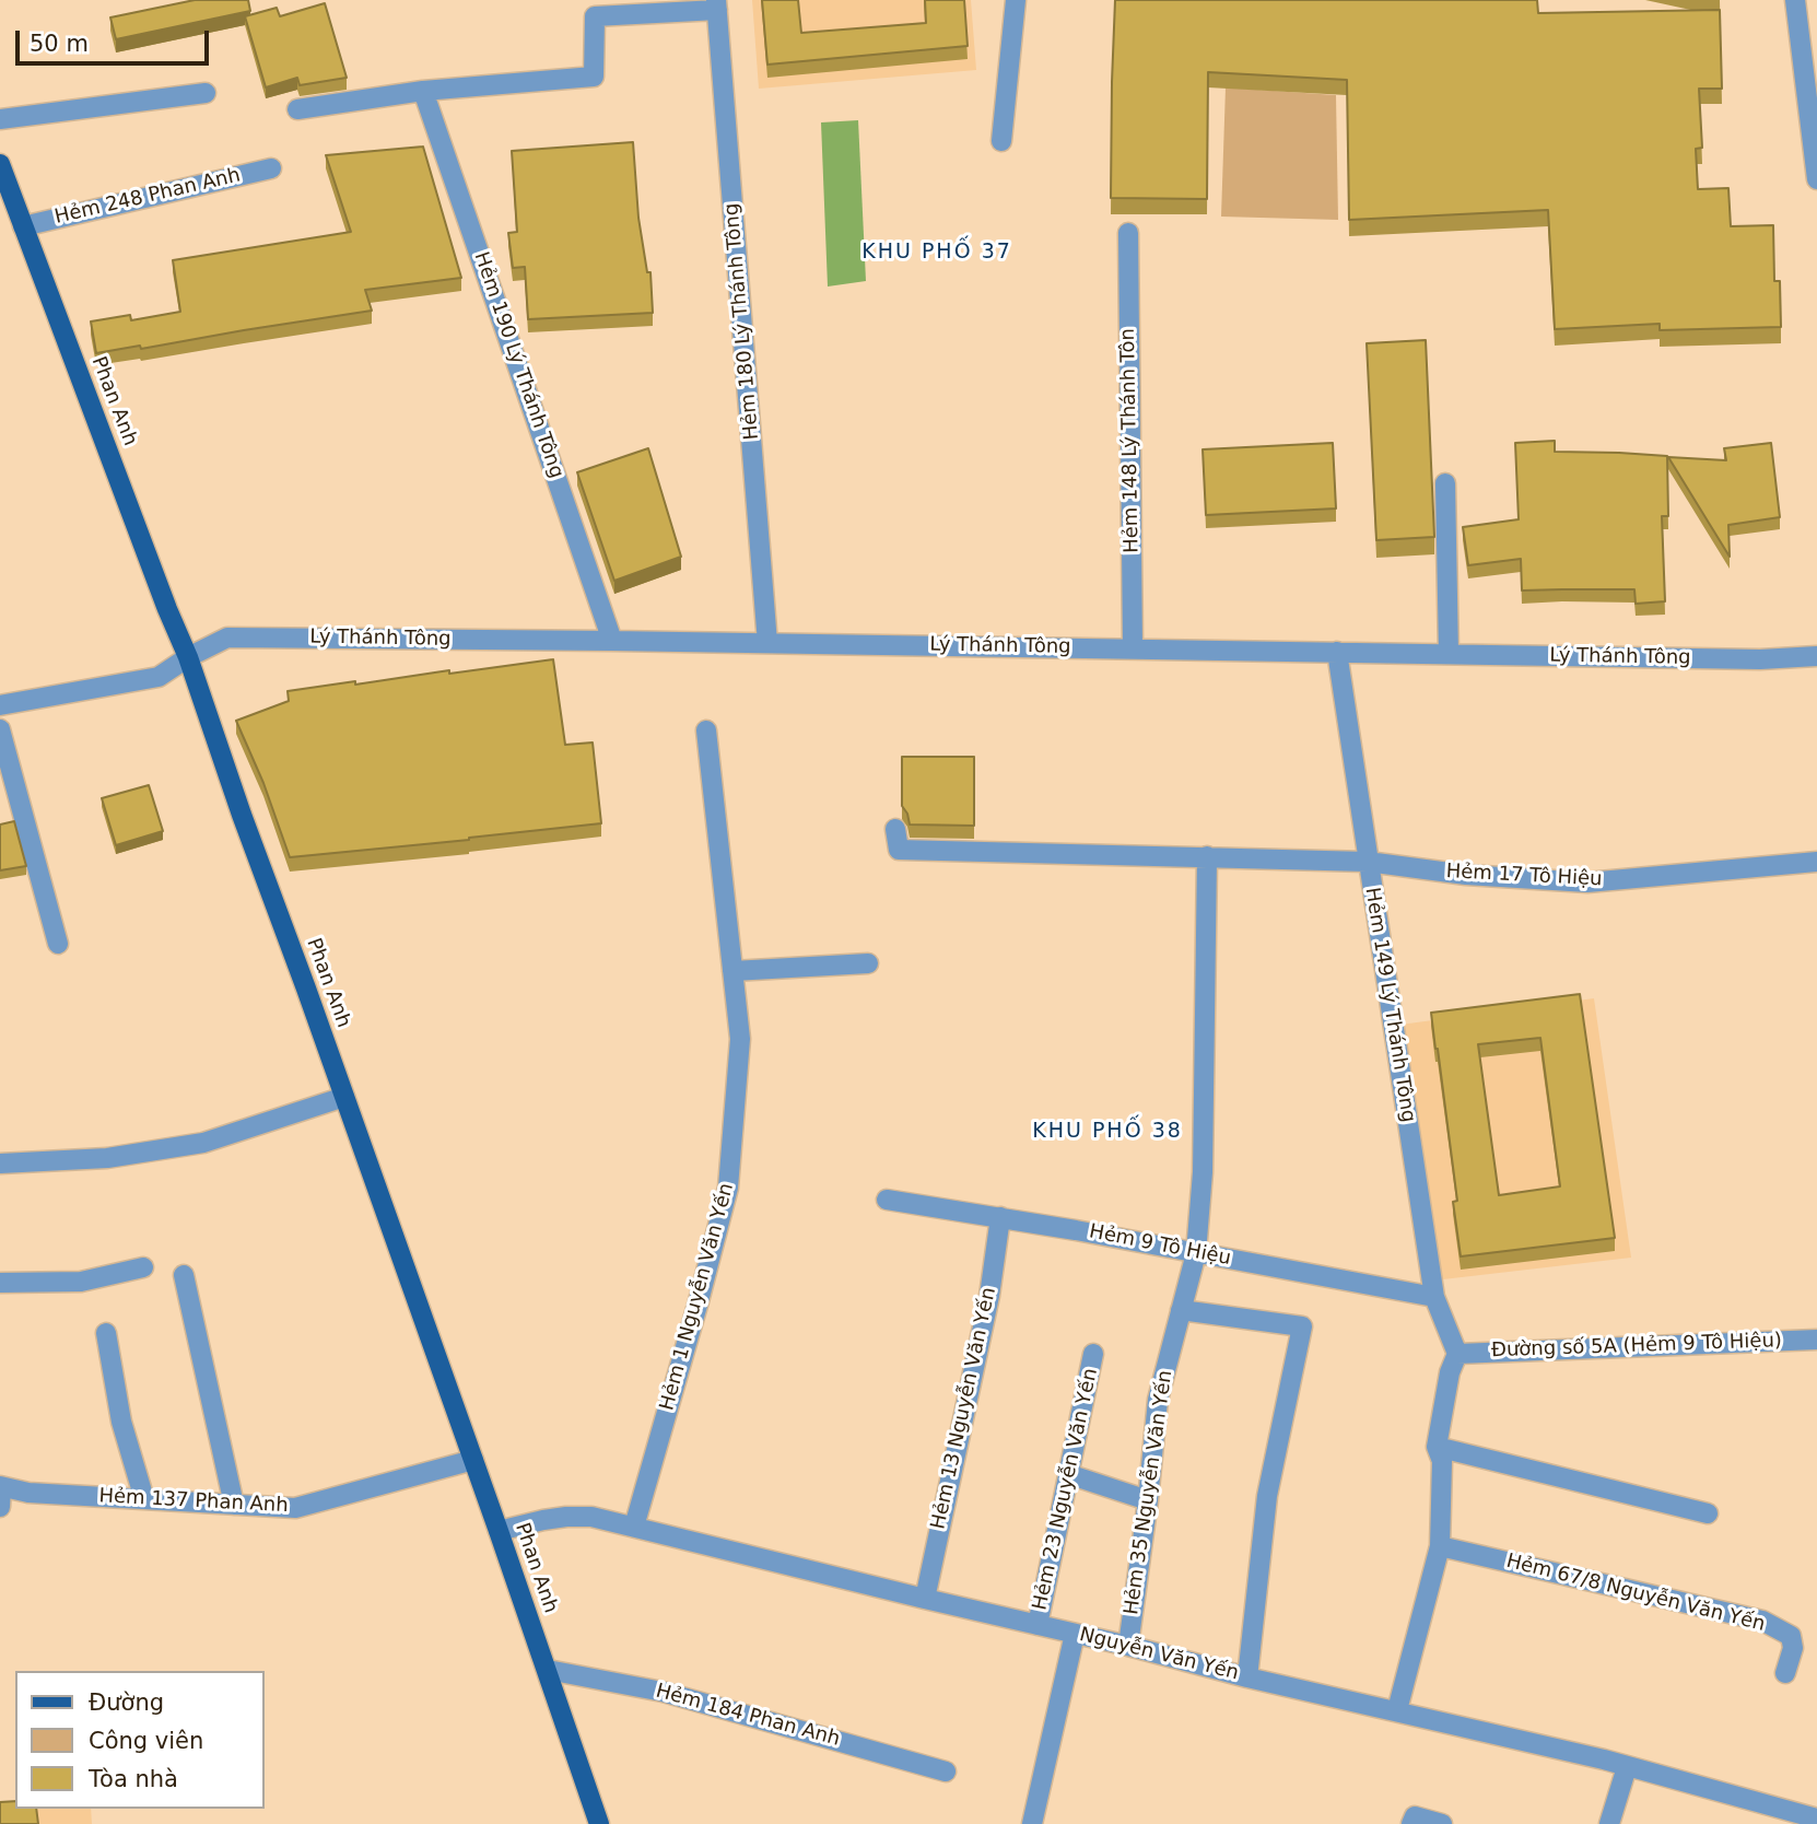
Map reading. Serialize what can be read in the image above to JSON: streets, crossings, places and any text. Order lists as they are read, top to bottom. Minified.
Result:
{"streets":{"main road":["Phan Anh"],"street":["Hẻm 248 Phan Anh","Hẻm 180 Lý Thánh Tông","Hẻm 190 Lý Thánh Tông","Hẻm 148 Lý Thánh Tôn","Lý Thánh Tông","Hẻm 17 Tô Hiệu","Hẻm 149 Lý Thánh Tông","Hẻm 9 Tô Hiệu","Hẻm 1 Nguyễn Văn Yến","Đường số 5A (Hẻm 9 Tô Hiệu)","Hẻm 13 Nguyễn Văn Yến","Hẻm 23 Nguyễn Văn Yến","Hẻm 35 Nguyễn Văn Yến","Hẻm 137 Phan Anh","Hẻm 67/8 Nguyễn Văn Yến","Nguyễn Văn Yến","Hẻm 184 Phan Anh"]},"crossings":[["Hẻm 248 Phan Anh","Phan Anh"],["Hẻm 180 Lý Thánh Tông","Lý Thánh Tông"],["Hẻm 190 Lý Thánh Tông","Lý Thánh Tông"],["Phan Anh","Lý Thánh Tông"],["Phan Anh","Hẻm 137 Phan Anh"],["Phan Anh","Nguyễn Văn Yến"],["Phan Anh","Hẻm 184 Phan Anh"],["Hẻm 148 Lý Thánh Tôn","Lý Thánh Tông"],["Lý Thánh Tông","Hẻm 149 Lý Thánh Tông"],["Hẻm 17 Tô Hiệu","Hẻm 149 Lý Thánh Tông"],["Hẻm 17 Tô Hiệu","Hẻm 35 Nguyễn Văn Yến"],["Hẻm 149 Lý Thánh Tông","Hẻm 9 Tô Hiệu"],["Hẻm 149 Lý Thánh Tông","Đường số 5A (Hẻm 9 Tô Hiệu)"],["Hẻm 9 Tô Hiệu","Hẻm 13 Nguyễn Văn Yến"],["Hẻm 9 Tô Hiệu","Hẻm 35 Nguyễn Văn Yến"],["Hẻm 1 Nguyễn Văn Yến","Nguyễn Văn Yến"],["Hẻm 13 Nguyễn Văn Yến","Nguyễn Văn Yến"],["Hẻm 23 Nguyễn Văn Yến","Nguyễn Văn Yến"],["Hẻm 35 Nguyễn Văn Yến","Nguyễn Văn Yến"]],"districts":["KHU PHỐ 37","KHU PHỐ 38"],"legend":["Đường","Công viên","Tòa nhà"],"scale_bar":"50 m"}
